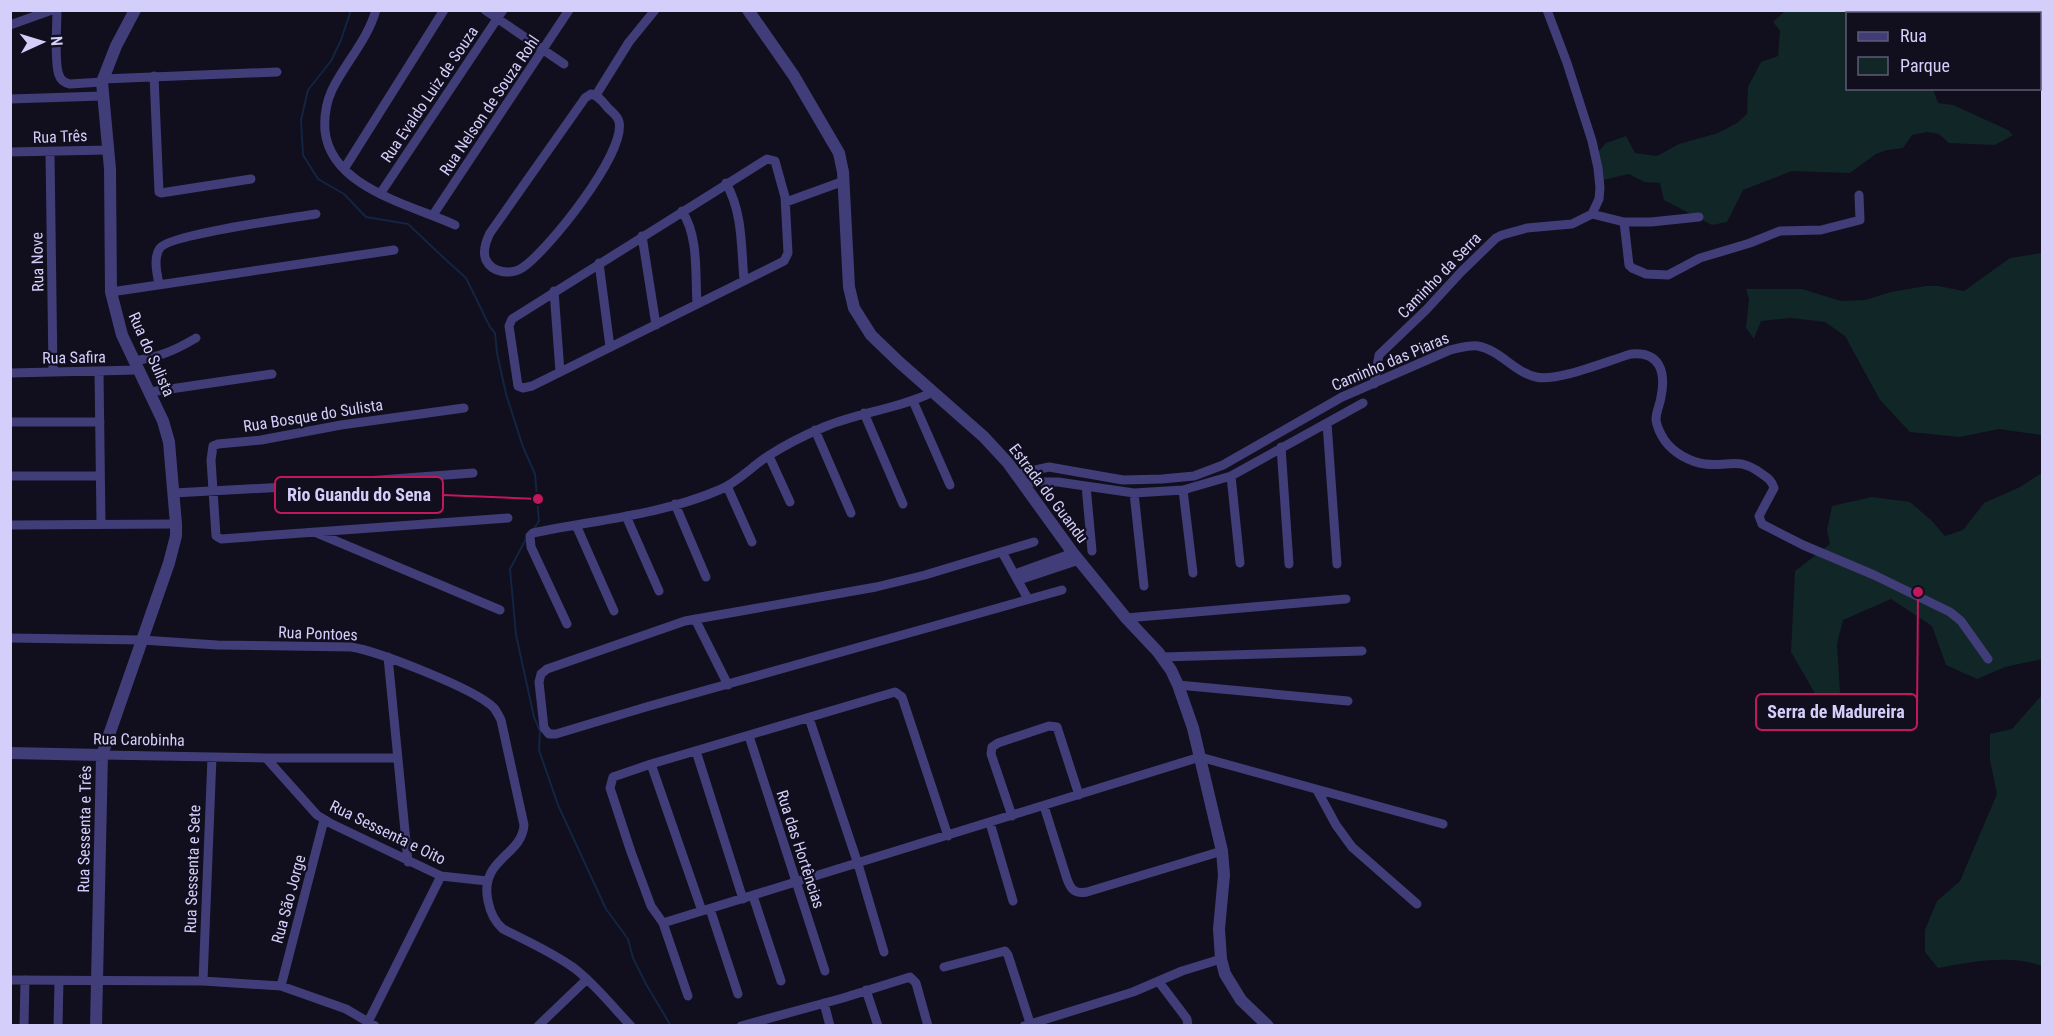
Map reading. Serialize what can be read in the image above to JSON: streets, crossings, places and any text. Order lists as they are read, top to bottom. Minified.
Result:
{"streets":{"street":["Rua Evaldo Luiz de Souza","Rua Nelson de Souza Rohl","Rua Três","Rua Nove","Caminho da Serra","Rua do Sulista","Rua Safira","Caminho das Piaras","Rua Bosque do Sulista","Estrada do Guandu","Rua Pontoes","Rua Carobinha","Rua Sessenta e Três","Rua Sessenta e Oito","Rua das Hortências","Rua Sessenta e Sete","Rua São Jorge"]},"crossings":[["Rua Três","Rua Nove"],["Rua Três","Rua do Sulista"],["Rua Nove","Rua Safira"],["Caminho da Serra","Caminho das Piaras"],["Rua do Sulista","Rua Safira"],["Rua do Sulista","Rua Pontoes"],["Rua do Sulista","Rua Sessenta e Três"],["Caminho das Piaras","Estrada do Guandu"],["Rua Pontoes","Rua Sessenta e Três"],["Rua Pontoes","Rua Sessenta e Oito"],["Rua Carobinha","Rua Sessenta e Três"],["Rua Carobinha","Rua Sessenta e Oito"],["Rua Carobinha","Rua Sessenta e Sete"],["Rua Sessenta e Oito","Rua São Jorge"]],"places":["Rio Guandu do Sena","Serra de Madureira"],"legend":["Rua","Parque"],"north":"right"}
